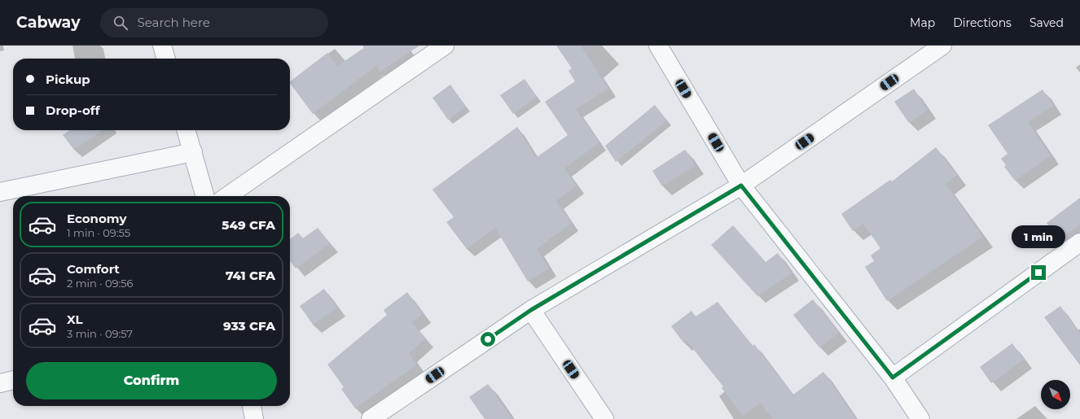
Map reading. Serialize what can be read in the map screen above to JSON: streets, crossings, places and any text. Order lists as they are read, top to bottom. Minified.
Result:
{"north":"bottom right","page":{"header":"Cabway","search":"Search here","nav":["Map","Directions","Saved"],"banner":["Pickup","Drop-off"],"list":[{"name":"Economy","note":"1 min · 09:55","value":"549 CFA"},{"name":"Comfort","note":"2 min · 09:56","value":"741 CFA"},{"name":"XL","note":"3 min · 09:57","value":"933 CFA"}],"bubble":"1 min","buttons":"Confirm"}}
